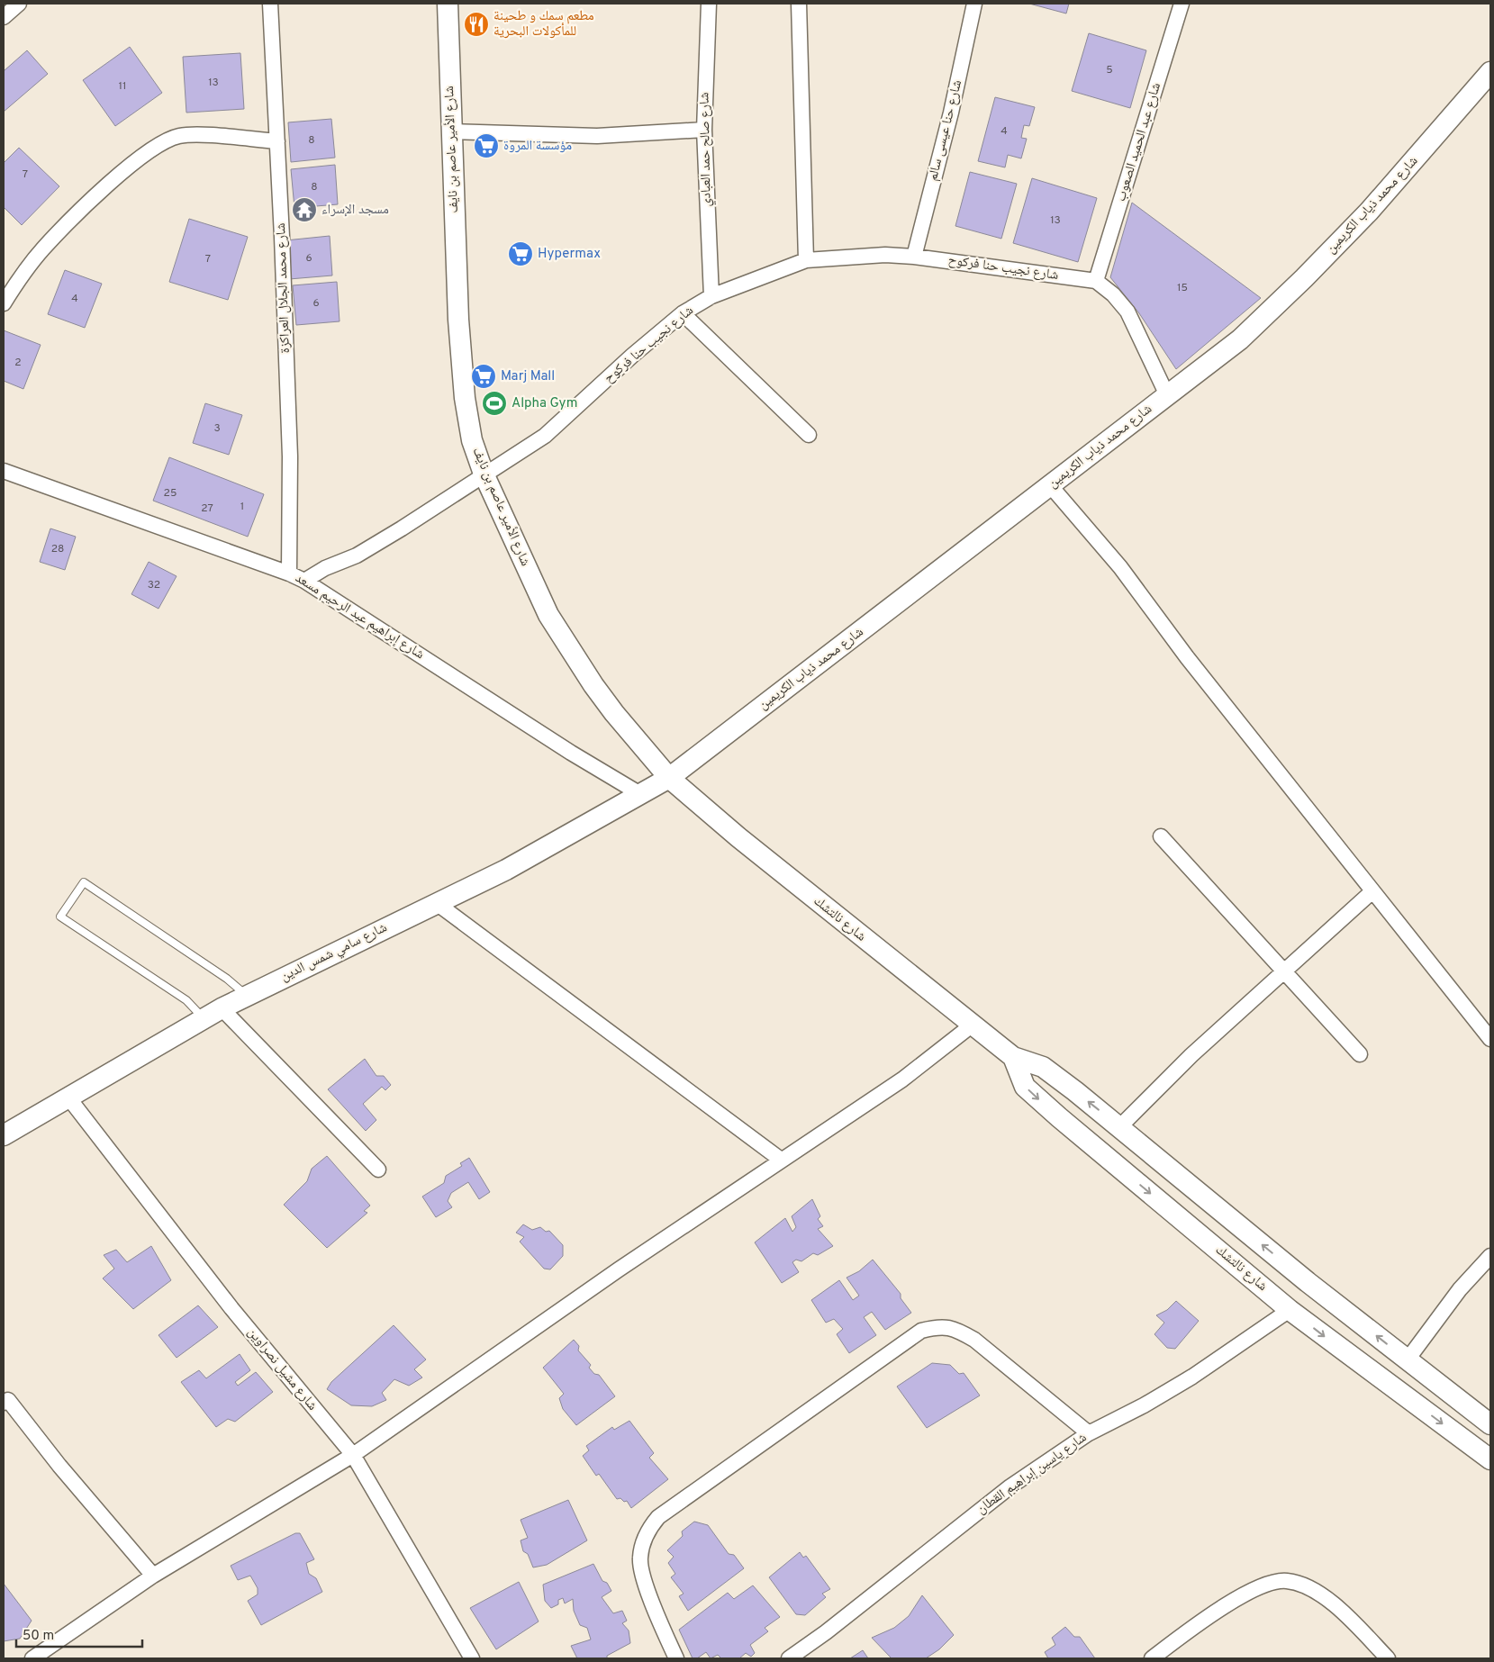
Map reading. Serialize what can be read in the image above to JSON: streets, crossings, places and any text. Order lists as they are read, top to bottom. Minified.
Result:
{"streets":{"main road":["شارع الأمير عاصم بن نايف","شارع محمد ذياب الكريمين","شارع نالتشك","شارع سامي شمس الدين"],"street":["شارع حنا عيسى سالم","شارع عبد الحميد الصعوب","شارع صالح حمد العبادي","شارع نجيب حنا فركوح","شارع محمد الجلال العراكزة","شارع إبراهيم عبد الرحيم مسعد","شارع مشيل نصراوين","شارع ياسين إبراهيم القطان"]},"crossings":[["شارع حنا عيسى سالم","شارع نجيب حنا فركوح"],["شارع عبد الحميد الصعوب","شارع نجيب حنا فركوح"],["شارع الأمير عاصم بن نايف","شارع محمد ذياب الكريمين"],["شارع الأمير عاصم بن نايف","شارع نجيب حنا فركوح"],["شارع الأمير عاصم بن نايف","شارع نالتشك"],["شارع الأمير عاصم بن نايف","شارع سامي شمس الدين"],["شارع صالح حمد العبادي","شارع نجيب حنا فركوح"],["شارع محمد ذياب الكريمين","شارع نالتشك"],["شارع محمد ذياب الكريمين","شارع سامي شمس الدين"],["شارع نجيب حنا فركوح","شارع إبراهيم عبد الرحيم مسعد"],["شارع محمد الجلال العراكزة","شارع إبراهيم عبد الرحيم مسعد"],["شارع إبراهيم عبد الرحيم مسعد","شارع سامي شمس الدين"],["شارع نالتشك","شارع سامي شمس الدين"],["شارع نالتشك","شارع ياسين إبراهيم القطان"],["شارع سامي شمس الدين","شارع مشيل نصراوين"]],"places":{"restaurant":["مطعم سمك و طحينة للمأكولات البحرية"],"supermarket":["مؤسسة المروة","Hypermax","Marj Mall"],"temple":["مسجد الإسراء"],"sports":["Alpha Gym"]},"house_numbers":["5","13","11","4","8","7","8","13","6","7","15","4","6","2","3","25","1","27","28","32"],"scale_bar":"50 m"}
